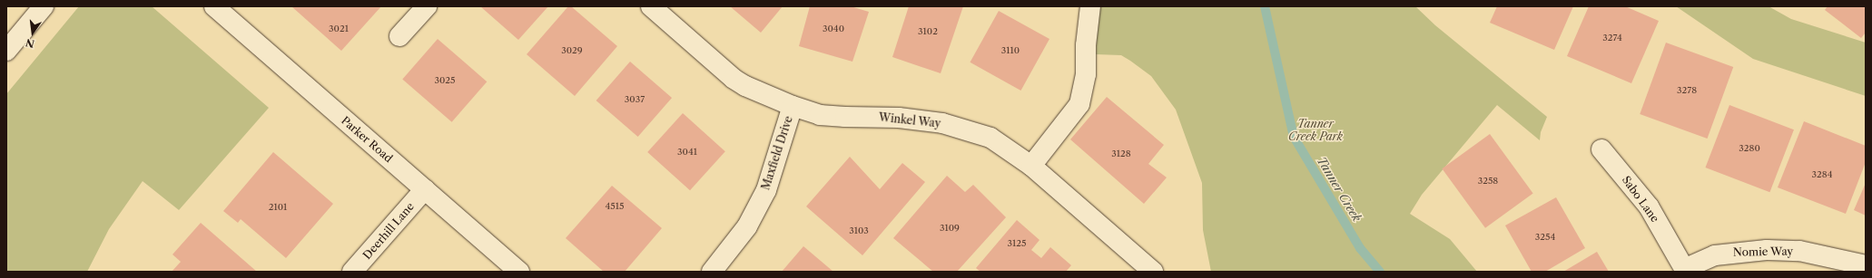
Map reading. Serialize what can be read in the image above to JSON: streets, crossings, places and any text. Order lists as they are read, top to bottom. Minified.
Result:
{"streets":{"street":["Winkel Way","Parker Road","Maxfield Drive","Sabo Lane","Deerhill Lane","Nomie Way"]},"crossings":[["Winkel Way","Maxfield Drive"],["Parker Road","Deerhill Lane"],["Sabo Lane","Nomie Way"]],"water":["Tanner Creek"],"parks":["Tanner Creek Park"],"house_numbers":["3021","3040","3102","3274","3029","3110","3025","3278","3037","3280","3041","3128","3284","3258","4515","2101","3109","3103","3254","3125"],"north":"bottom"}
